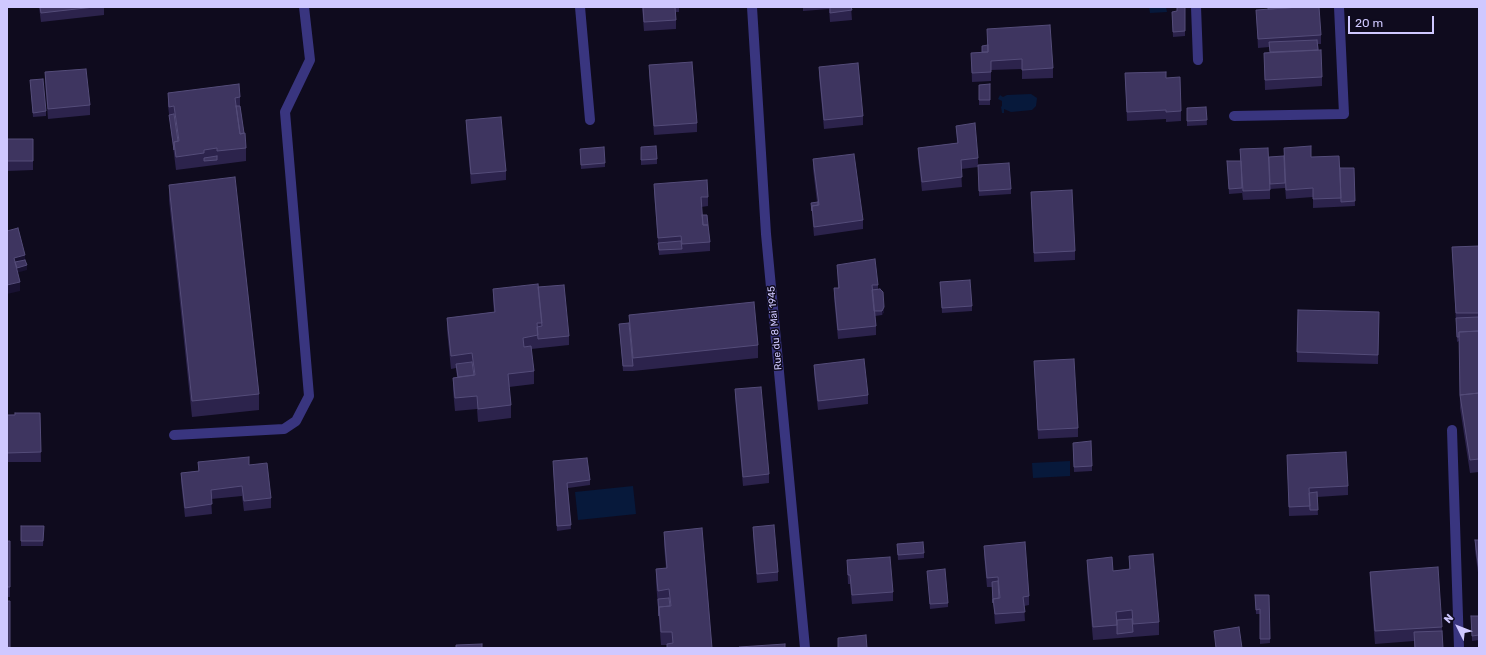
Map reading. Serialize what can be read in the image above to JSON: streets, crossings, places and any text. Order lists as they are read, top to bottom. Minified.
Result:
{"streets":{"street":["Rue du 8 Mai 1945"]},"scale_bar":"20 m","north":"top left"}
